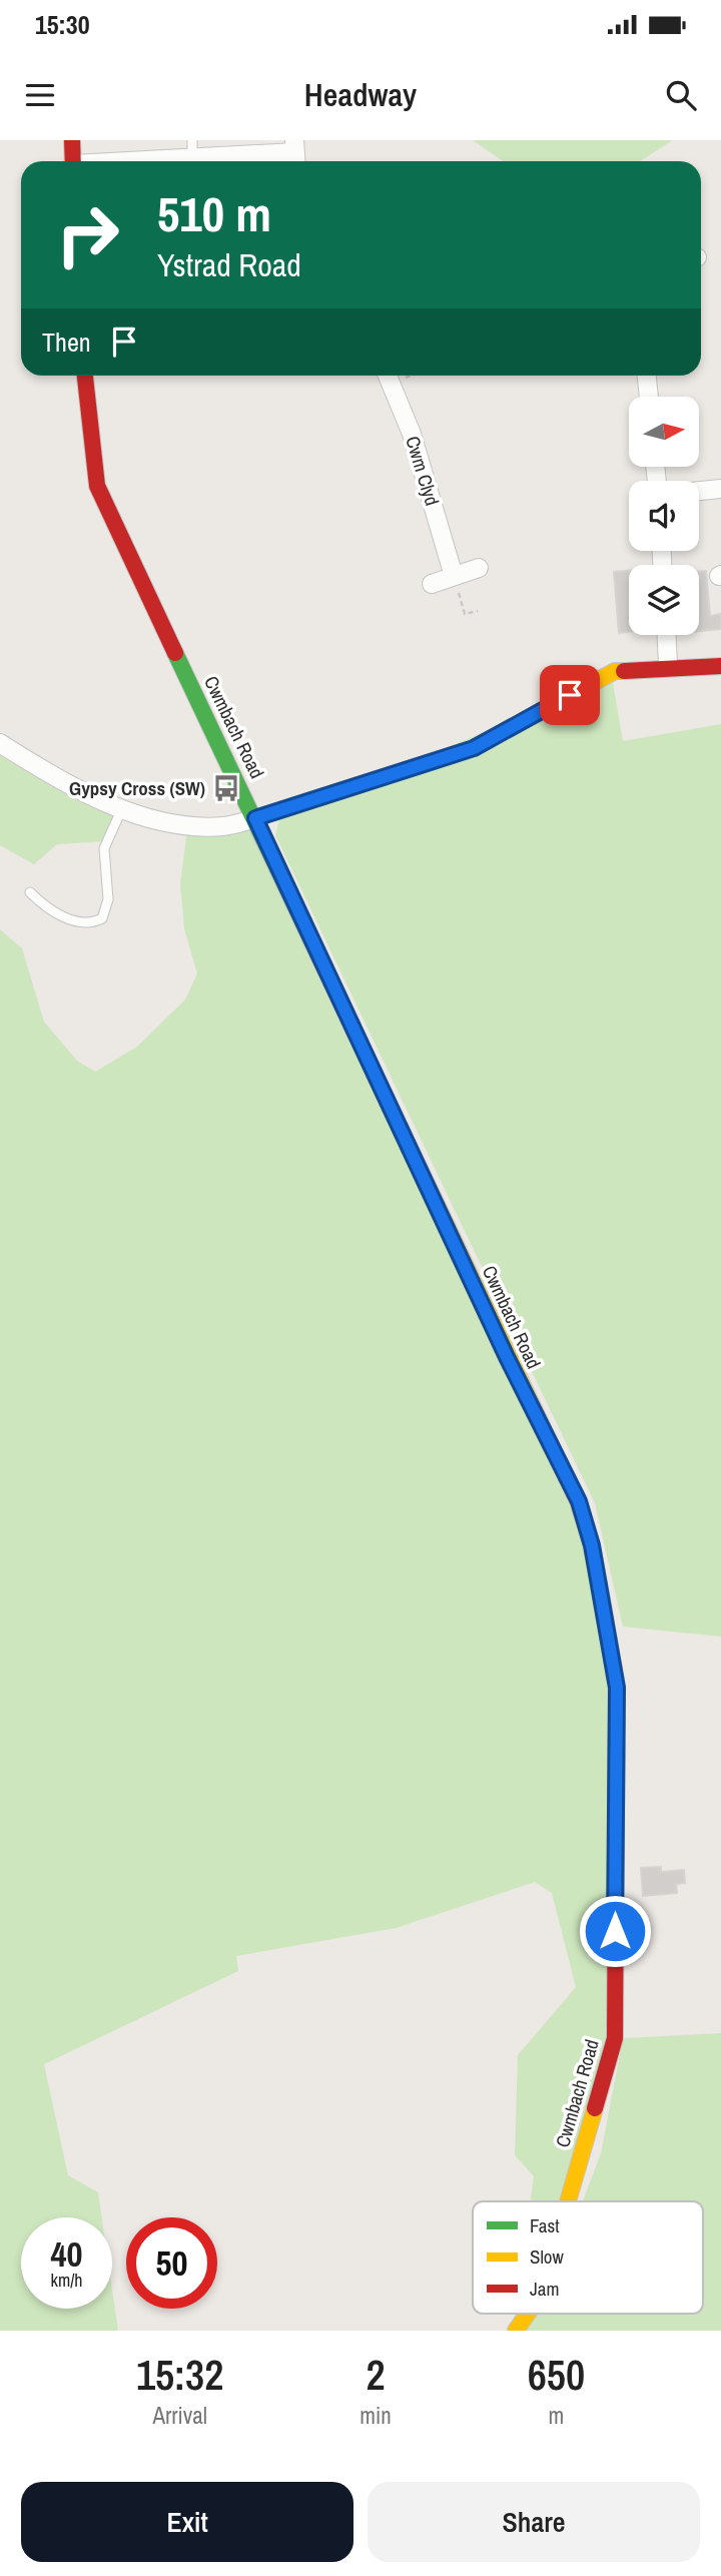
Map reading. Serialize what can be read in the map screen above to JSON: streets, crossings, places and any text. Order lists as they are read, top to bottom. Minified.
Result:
{"streets":{"main road":["Cwmbach Road"],"street":["Cwm Clyd"]},"places":{"bus stop":["Gypsy Cross (SW)"]},"legend":["Fast","Slow","Jam"],"north":"right","page":{"status":"15:30","header":"Headway","turn":["510 m","Ystrad Road"],"then":"Then","speed":"40 km/h","limit":"50","eta":["15:32","Arrival","2","min","650","m"],"buttons":["Exit","Share"]}}
